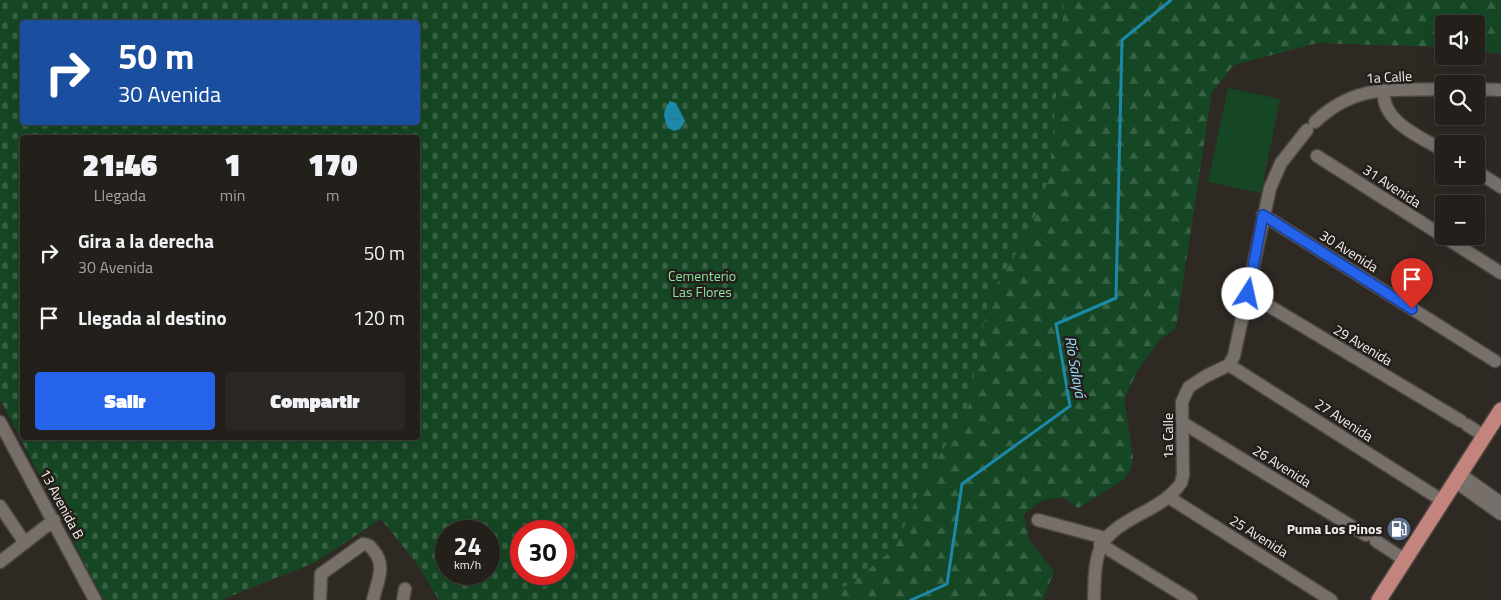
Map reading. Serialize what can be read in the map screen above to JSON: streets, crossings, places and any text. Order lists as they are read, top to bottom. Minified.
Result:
{"streets":{"street":["1a Calle","31 Avenida","30 Avenida","29 Avenida","27 Avenida","26 Avenida","13 Avenida B","25 Avenida"]},"crossings":[["1a Calle","30 Avenida"],["1a Calle","29 Avenida"],["1a Calle","27 Avenida"],["1a Calle","26 Avenida"],["1a Calle","25 Avenida"]],"water":["Río Salayá"],"parks":["Cementerio Las Flores"],"places":{"fuel station":["Puma Los Pinos"]},"page":{"map_buttons":["+","−"],"turn":["50 m","30 Avenida"],"eta":["21:46","Llegada","1","min","170","m"],"list":[{"name":"Gira a la derecha","note":"30 Avenida","value":"50 m"},{"name":"Llegada al destino","value":"120 m"}],"buttons":["Salir","Compartir"],"speed":"24 km/h","limit":"30"}}
